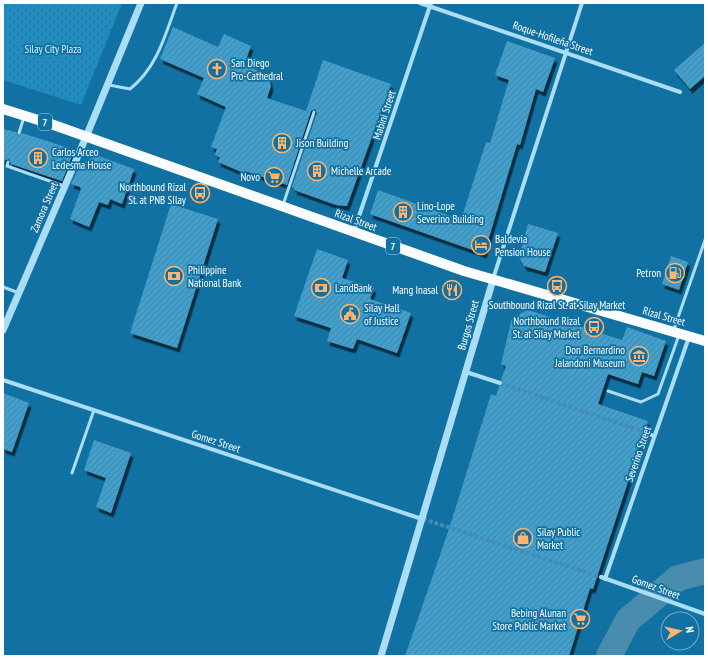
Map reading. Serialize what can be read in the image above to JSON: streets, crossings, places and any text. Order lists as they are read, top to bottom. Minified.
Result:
{"streets":{"main road":["7","Rizal Street"],"street":["Roque-Hofileña Street","Mabini Street","Zamora Street","Burgos Street","Gomez Street","Severino Street"]},"crossings":[["Roque-Hofileña Street","Mabini Street"],["Roque-Hofileña Street","Burgos Street"],["Mabini Street","Rizal Street"],["Zamora Street","Rizal Street"],["Rizal Street","Burgos Street"],["Rizal Street","Severino Street"],["Burgos Street","Gomez Street"],["Gomez Street","Severino Street"]],"parks":["Silay City Plaza"],"places":{"church":["San Diego Pro-Cathedral"],"building":["Jison Building","Carlos Arceo Ledesma House","Michelle Arcade","Lino-Lope Severino Building"],"supermarket":["Novo","Bebing Alunan Store Public Market"],"bus stop":["Northbound Rizal St. at PNB SIlay","Southbound Rizal St. at Silay Market","Northbound Rizal St. at Silay Market"],"hotel":["Baldevia Pension House"],"fuel station":["Petron"],"bank":["Philippine National Bank","LandBank"],"restaurant":["Mang Inasal"],"public building":["Silay Hall of Justice"],"museum":["Don Bernardino Jalandoni Museum"],"shop":["Silay Public Market"]},"north":"right"}
